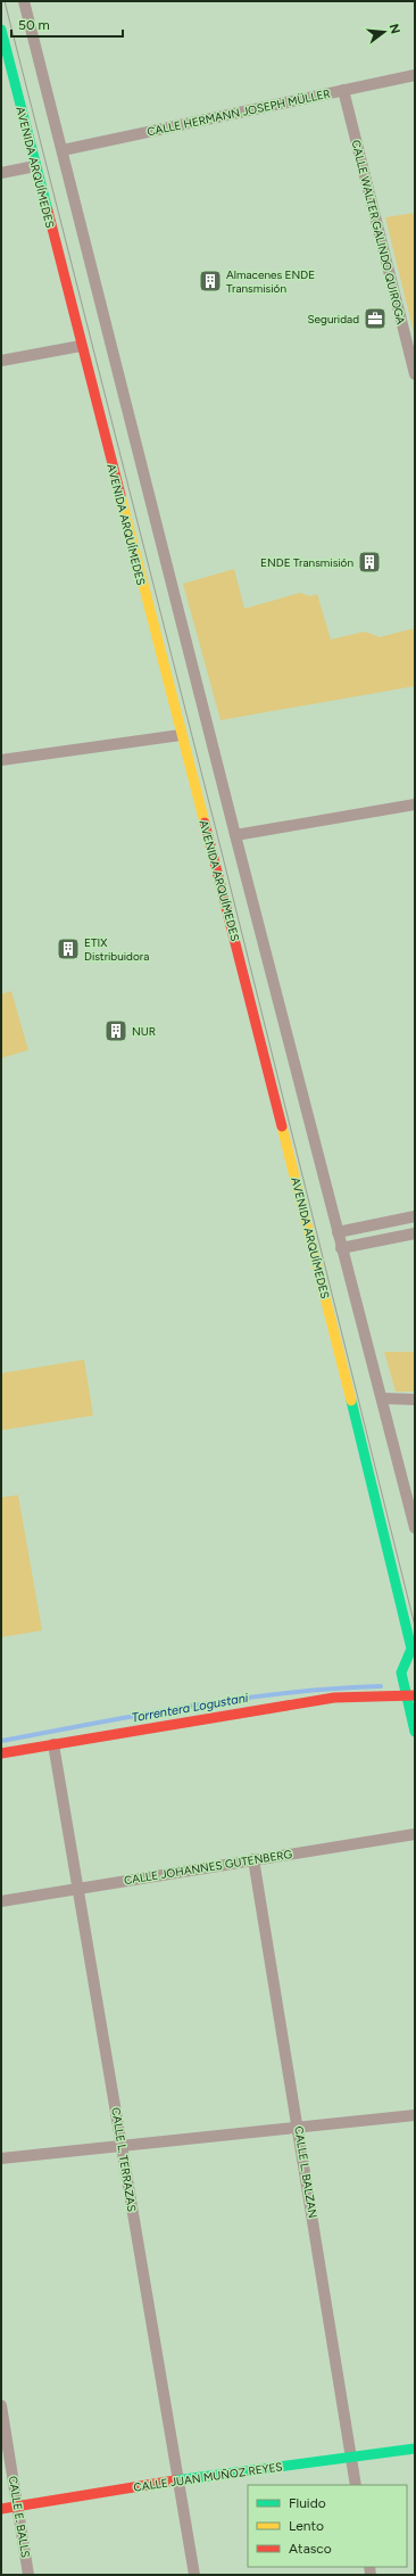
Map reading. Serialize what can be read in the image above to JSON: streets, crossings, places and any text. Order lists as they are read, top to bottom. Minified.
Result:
{"streets":{"street":["CALLE HERMANN JOSEPH MÜLLER","AVENIDA ARQUÍMEDES","CALLE WALTER GALINDO QUIROGA","CALLE JOHANNES GUTENBERG","CALLE L. TERRAZAS","CALLE L. BALZAN","CALLE JUAN MUÑOZ REYES","CALLE E. BALLS"]},"crossings":[["CALLE HERMANN JOSEPH MÜLLER","CALLE WALTER GALINDO QUIROGA"],["CALLE JOHANNES GUTENBERG","CALLE L. TERRAZAS"],["CALLE JOHANNES GUTENBERG","CALLE L. BALZAN"],["CALLE L. TERRAZAS","CALLE JUAN MUÑOZ REYES"],["CALLE L. BALZAN","CALLE JUAN MUÑOZ REYES"],["CALLE JUAN MUÑOZ REYES","CALLE E. BALLS"]],"water":["Torrentera Logustani"],"places":{"building":["Almacenes ENDE Transmisión","ENDE Transmisión","ETIX Distribuidora","NUR"],"office":["Seguridad"]},"legend":["Fluido","Lento","Atasco"],"scale_bar":"50 m","north":"right"}
